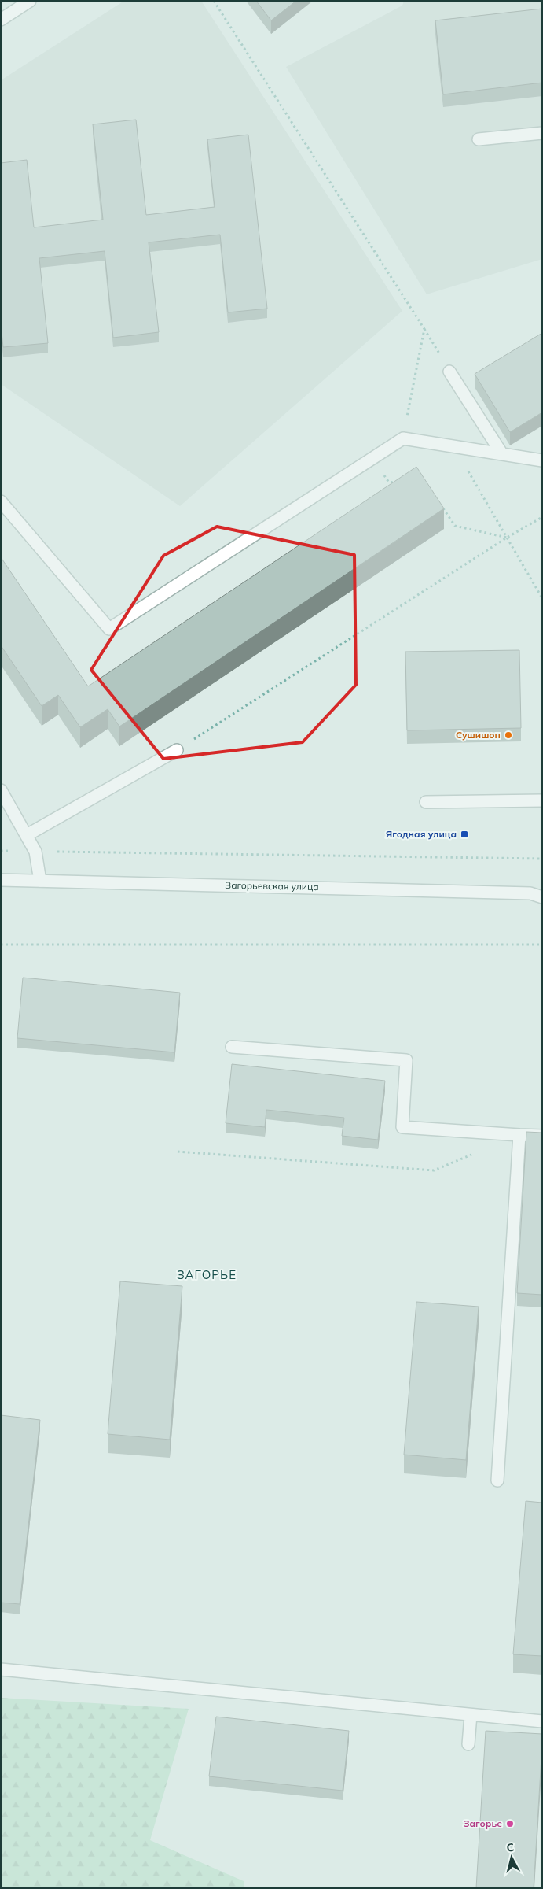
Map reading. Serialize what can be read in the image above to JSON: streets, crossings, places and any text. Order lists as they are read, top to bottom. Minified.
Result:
{"streets":{"street":["Загорьевская улица"]},"districts":["ЗАГОРЬЕ"],"places":{"other":["Сушишоп","Загорье"],"transit":["Ягодная улица"]},"north":"top"}
